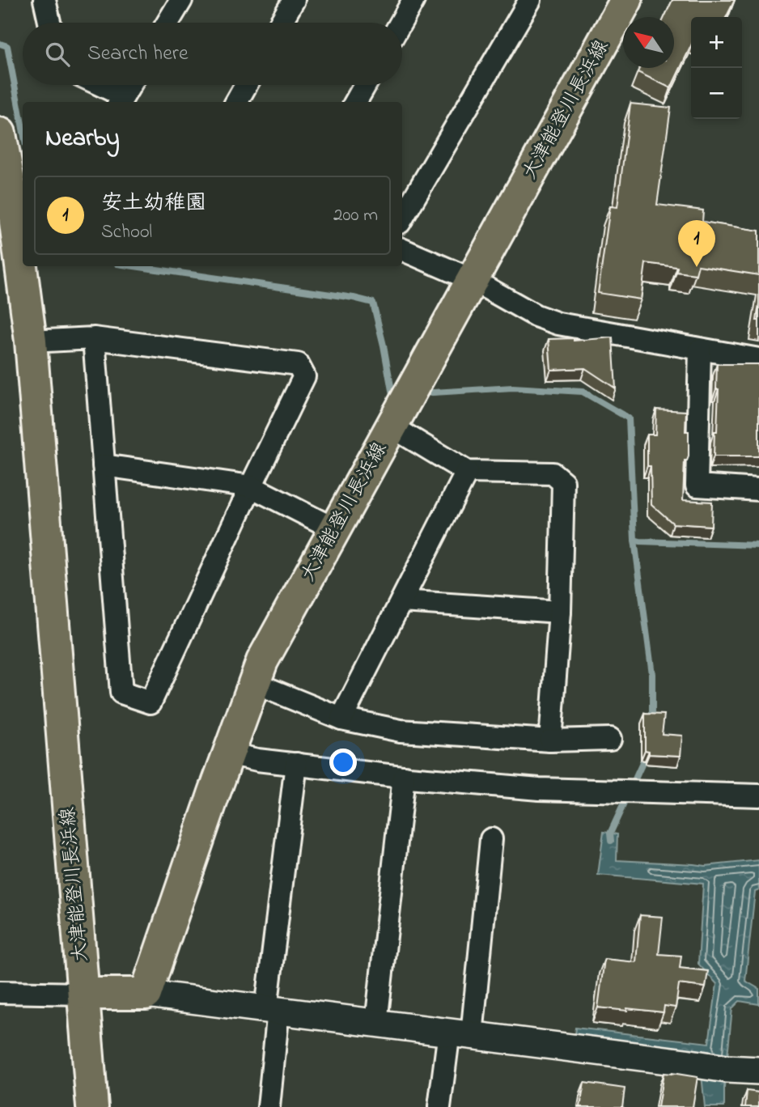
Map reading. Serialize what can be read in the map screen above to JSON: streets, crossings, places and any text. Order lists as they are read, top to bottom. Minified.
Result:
{"streets":{"main road":["大津能登川長浜線"]},"north":"top left","page":{"map_buttons":["+","−"],"search":"Search here","heading":"Nearby","list":[{"mark":"1","name":"安土幼稚園","note":"School","value":"200 m"}],"pins":"1"}}
